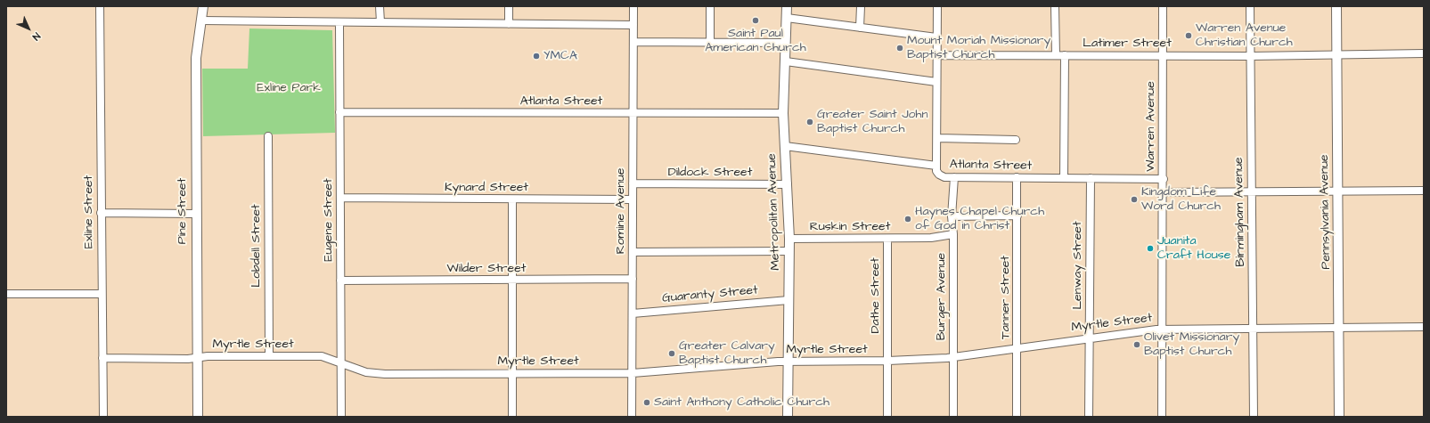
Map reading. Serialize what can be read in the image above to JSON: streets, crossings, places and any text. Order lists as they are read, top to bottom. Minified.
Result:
{"streets":{"street":["Latimer Street","Atlanta Street","Warren Avenue","Dildock Street","Kynard Street","Pine Street","Romine Avenue","Exline Street","Metropolitan Avenue","Birmingham Avenue","Pennsylvania Avenue","Eugene Street","Ruskin Street","Lobdell Street","Lenway Street","Wilder Street","Guaranty Street","Dathe Street","Burger Avenue","Tanner Street","Myrtle Street"]},"crossings":[["Latimer Street","Warren Avenue"],["Latimer Street","Birmingham Avenue"],["Latimer Street","Pennsylvania Avenue"],["Atlanta Street","Warren Avenue"],["Atlanta Street","Romine Avenue"],["Atlanta Street","Metropolitan Avenue"],["Atlanta Street","Eugene Street"],["Atlanta Street","Lenway Street"],["Atlanta Street","Burger Avenue"],["Atlanta Street","Tanner Street"],["Warren Avenue","Myrtle Street"],["Dildock Street","Romine Avenue"],["Dildock Street","Metropolitan Avenue"],["Kynard Street","Romine Avenue"],["Kynard Street","Eugene Street"],["Pine Street","Myrtle Street"],["Romine Avenue","Wilder Street"],["Romine Avenue","Guaranty Street"],["Romine Avenue","Myrtle Street"],["Exline Street","Myrtle Street"],["Metropolitan Avenue","Ruskin Street"],["Metropolitan Avenue","Guaranty Street"],["Metropolitan Avenue","Myrtle Street"],["Birmingham Avenue","Myrtle Street"],["Pennsylvania Avenue","Myrtle Street"],["Eugene Street","Wilder Street"],["Eugene Street","Myrtle Street"],["Ruskin Street","Dathe Street"],["Ruskin Street","Burger Avenue"],["Lobdell Street","Myrtle Street"],["Lenway Street","Myrtle Street"],["Dathe Street","Myrtle Street"],["Burger Avenue","Myrtle Street"],["Tanner Street","Myrtle Street"]],"parks":["Exline Park"],"places":["Saint Paul American Church","Warren Avenue Christian Church","Mount Moriah Missionary Baptist Church","YMCA","Greater Saint John Baptist Church","Kingdom Life Word Church","Haynes Chapel Church of God in Christ","Juanita Craft House","Olivet Missionary Baptist Church","Greater Calvary Baptist Church","Saint Anthony Catholic Church"],"north":"bottom right"}
